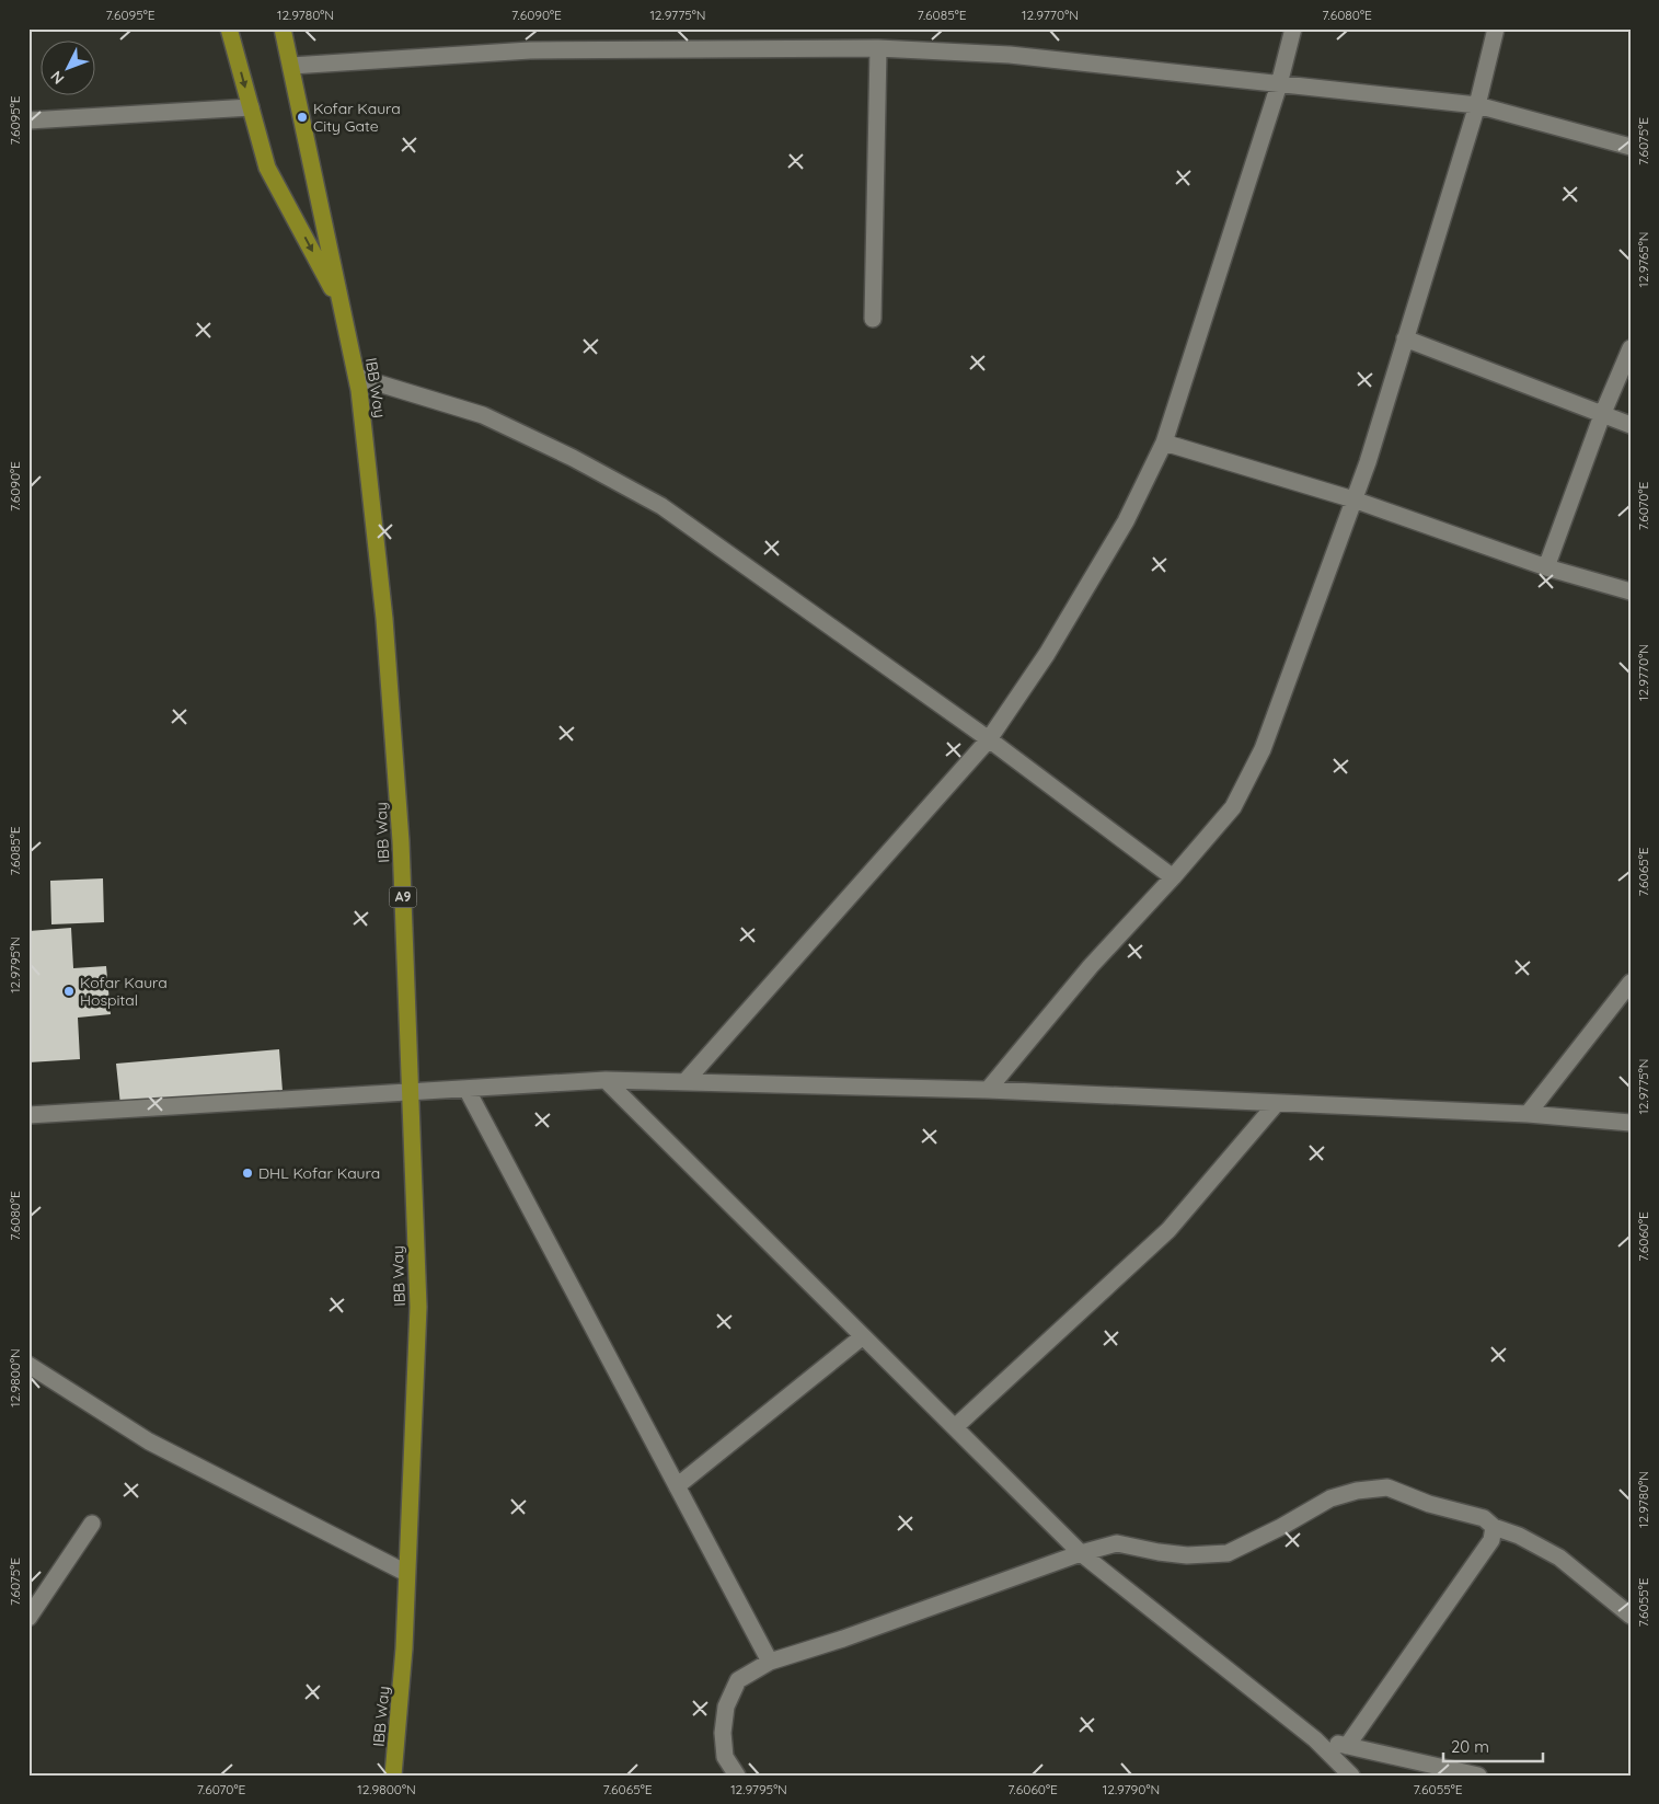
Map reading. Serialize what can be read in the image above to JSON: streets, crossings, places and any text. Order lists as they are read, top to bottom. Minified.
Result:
{"streets":{"highway":["IBB Way","A9"]},"places":["Kofar Kaura City Gate","Kofar Kaura Hospital","DHL Kofar Kaura"],"scale_bar":"20 m","north":"bottom left","coordinates":["7.6095°E","12.9780°N","7.6090°E","12.9775°N","7.6085°E","12.9770°N","7.6080°E","7.6075°E","12.9765°N","7.6070°E","7.6065°E","12.9795°N","7.6060°E","12.9800°N","7.6055°E","12.9790°N"]}
